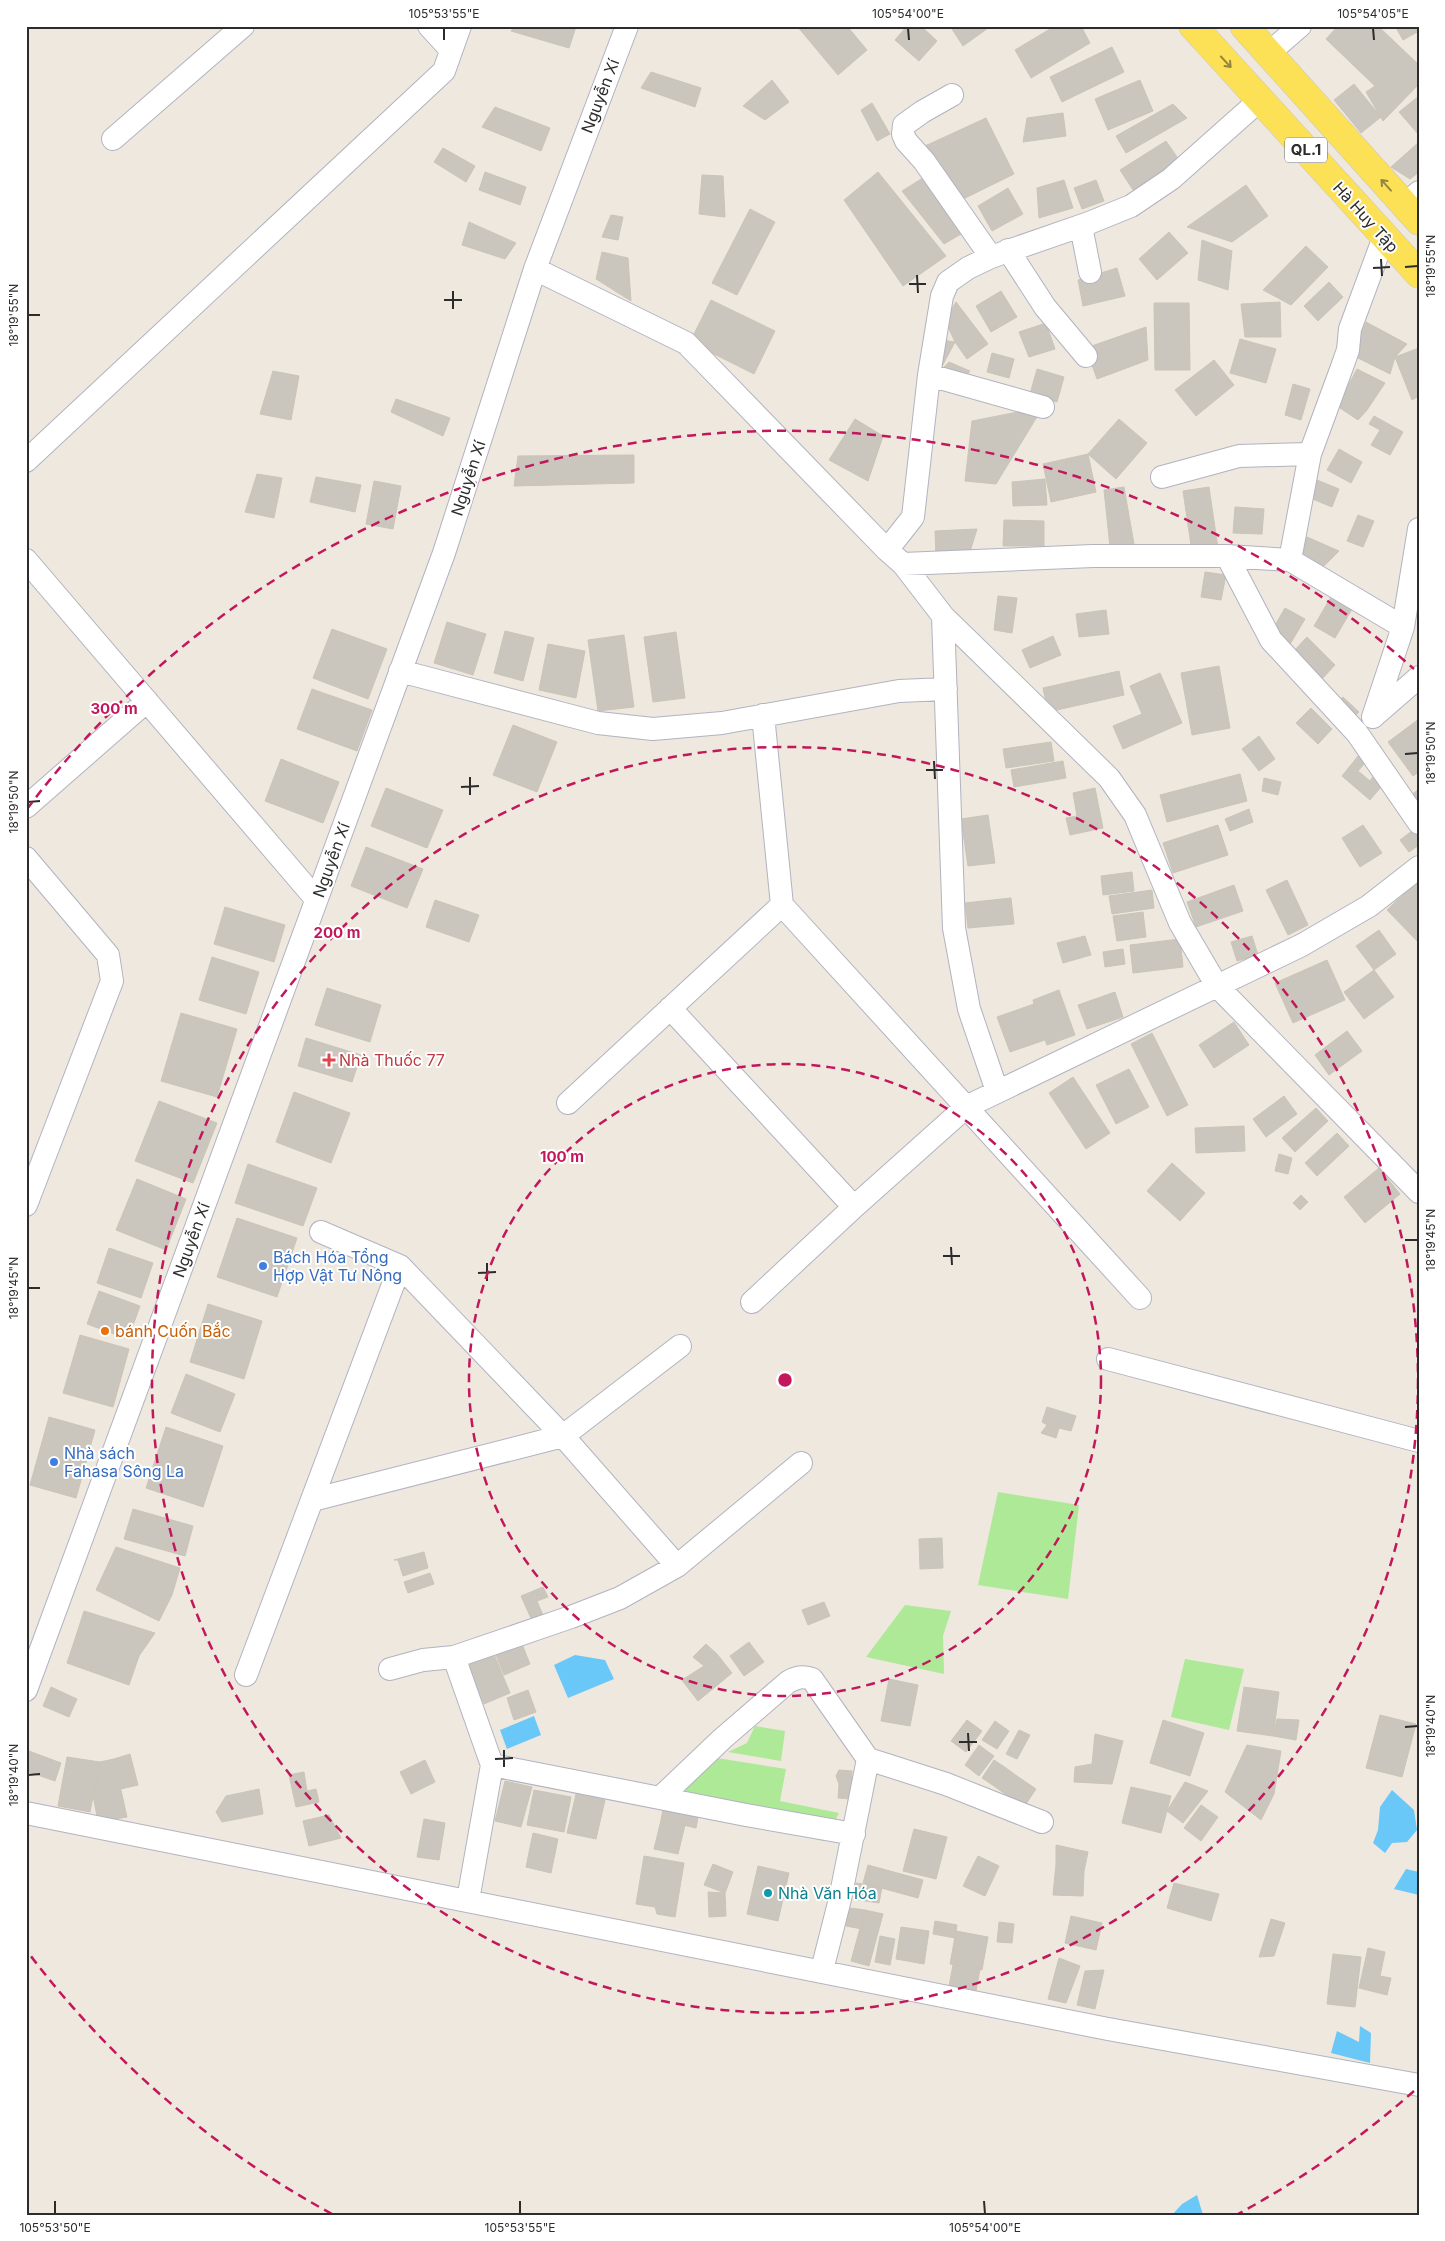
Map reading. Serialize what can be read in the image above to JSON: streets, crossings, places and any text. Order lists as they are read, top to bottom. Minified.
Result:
{"streets":{"main road":["QL.1","Hà Huy Tập"],"street":["Nguyễn Xí"]},"places":{"health":["Nhà Thuốc 77"],"other":["Bách Hóa Tổng Hợp Vật Tư Nông","bánh Cuốn Bắc","Nhà sách Fahasa Sông La","Nhà Văn Hóa"]},"coordinates":["105°53'55\"E","105°54'00\"E","105°54'05\"E","18°19'55\"N","18°19'50\"N","18°19'45\"N","18°19'40\"N","105°53'50\"E"],"rings":["300 m","200 m","100 m"]}
